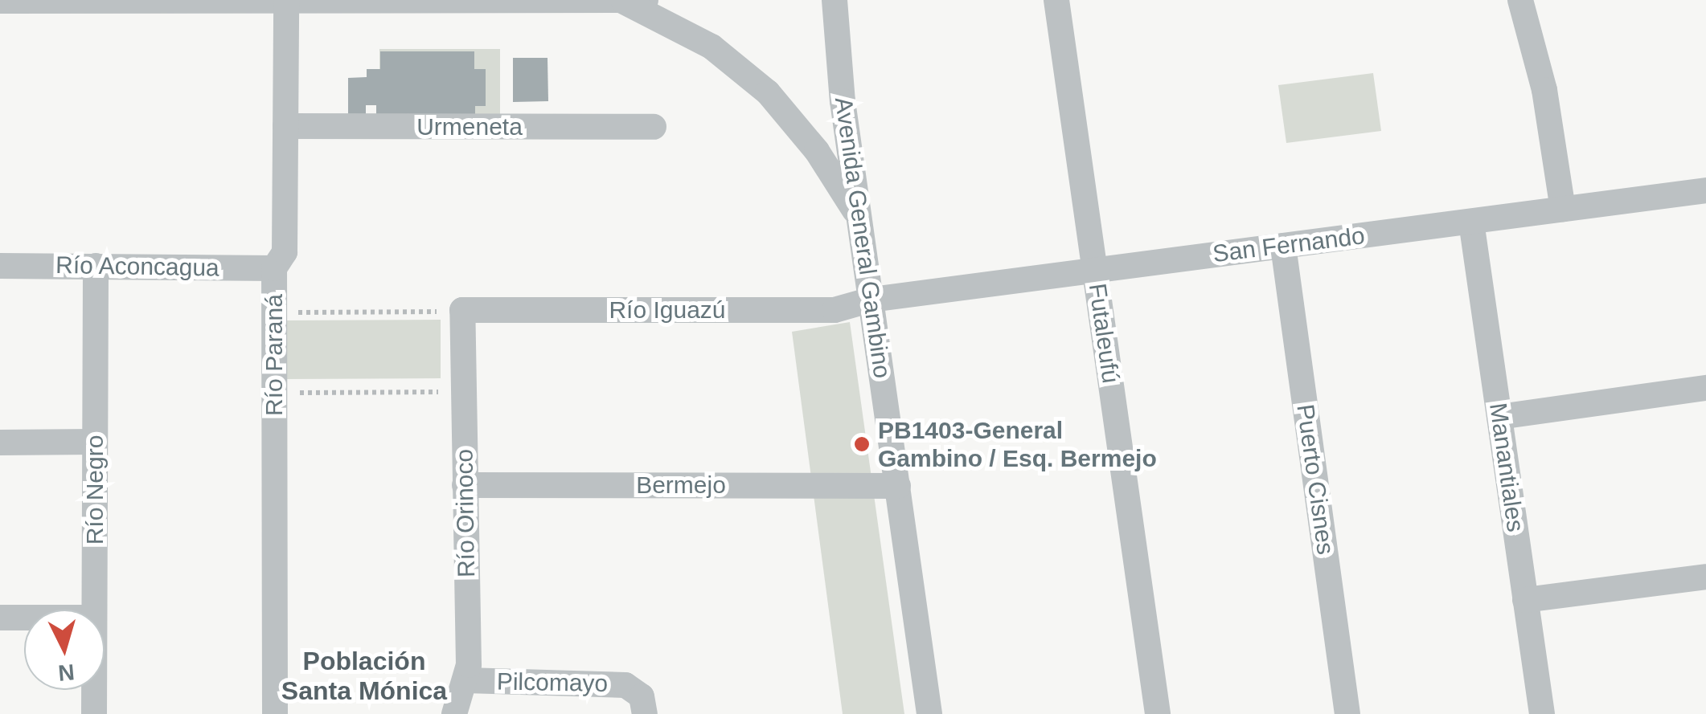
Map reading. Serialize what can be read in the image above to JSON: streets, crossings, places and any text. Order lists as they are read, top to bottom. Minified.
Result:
{"streets":{"street":["Urmeneta","Avenida General Gambino","San Fernando","Río Aconcagua","Río Iguazú","Futaleufú","Río Paraná","Manantiales","Puerto Cisnes","Bermejo","Río Negro","Río Orinoco","Pilcomayo"]},"crossings":[["Urmeneta","Río Paraná"],["Avenida General Gambino","San Fernando"],["Avenida General Gambino","Río Iguazú"],["Avenida General Gambino","Bermejo"],["San Fernando","Río Iguazú"],["San Fernando","Futaleufú"],["San Fernando","Manantiales"],["San Fernando","Puerto Cisnes"],["Río Aconcagua","Río Paraná"],["Río Aconcagua","Río Negro"],["Río Iguazú","Río Orinoco"],["Bermejo","Río Orinoco"],["Río Orinoco","Pilcomayo"]],"districts":["Población Santa Mónica"],"places":["PB1403-General Gambino / Esq. Bermejo"],"north":"bottom"}
